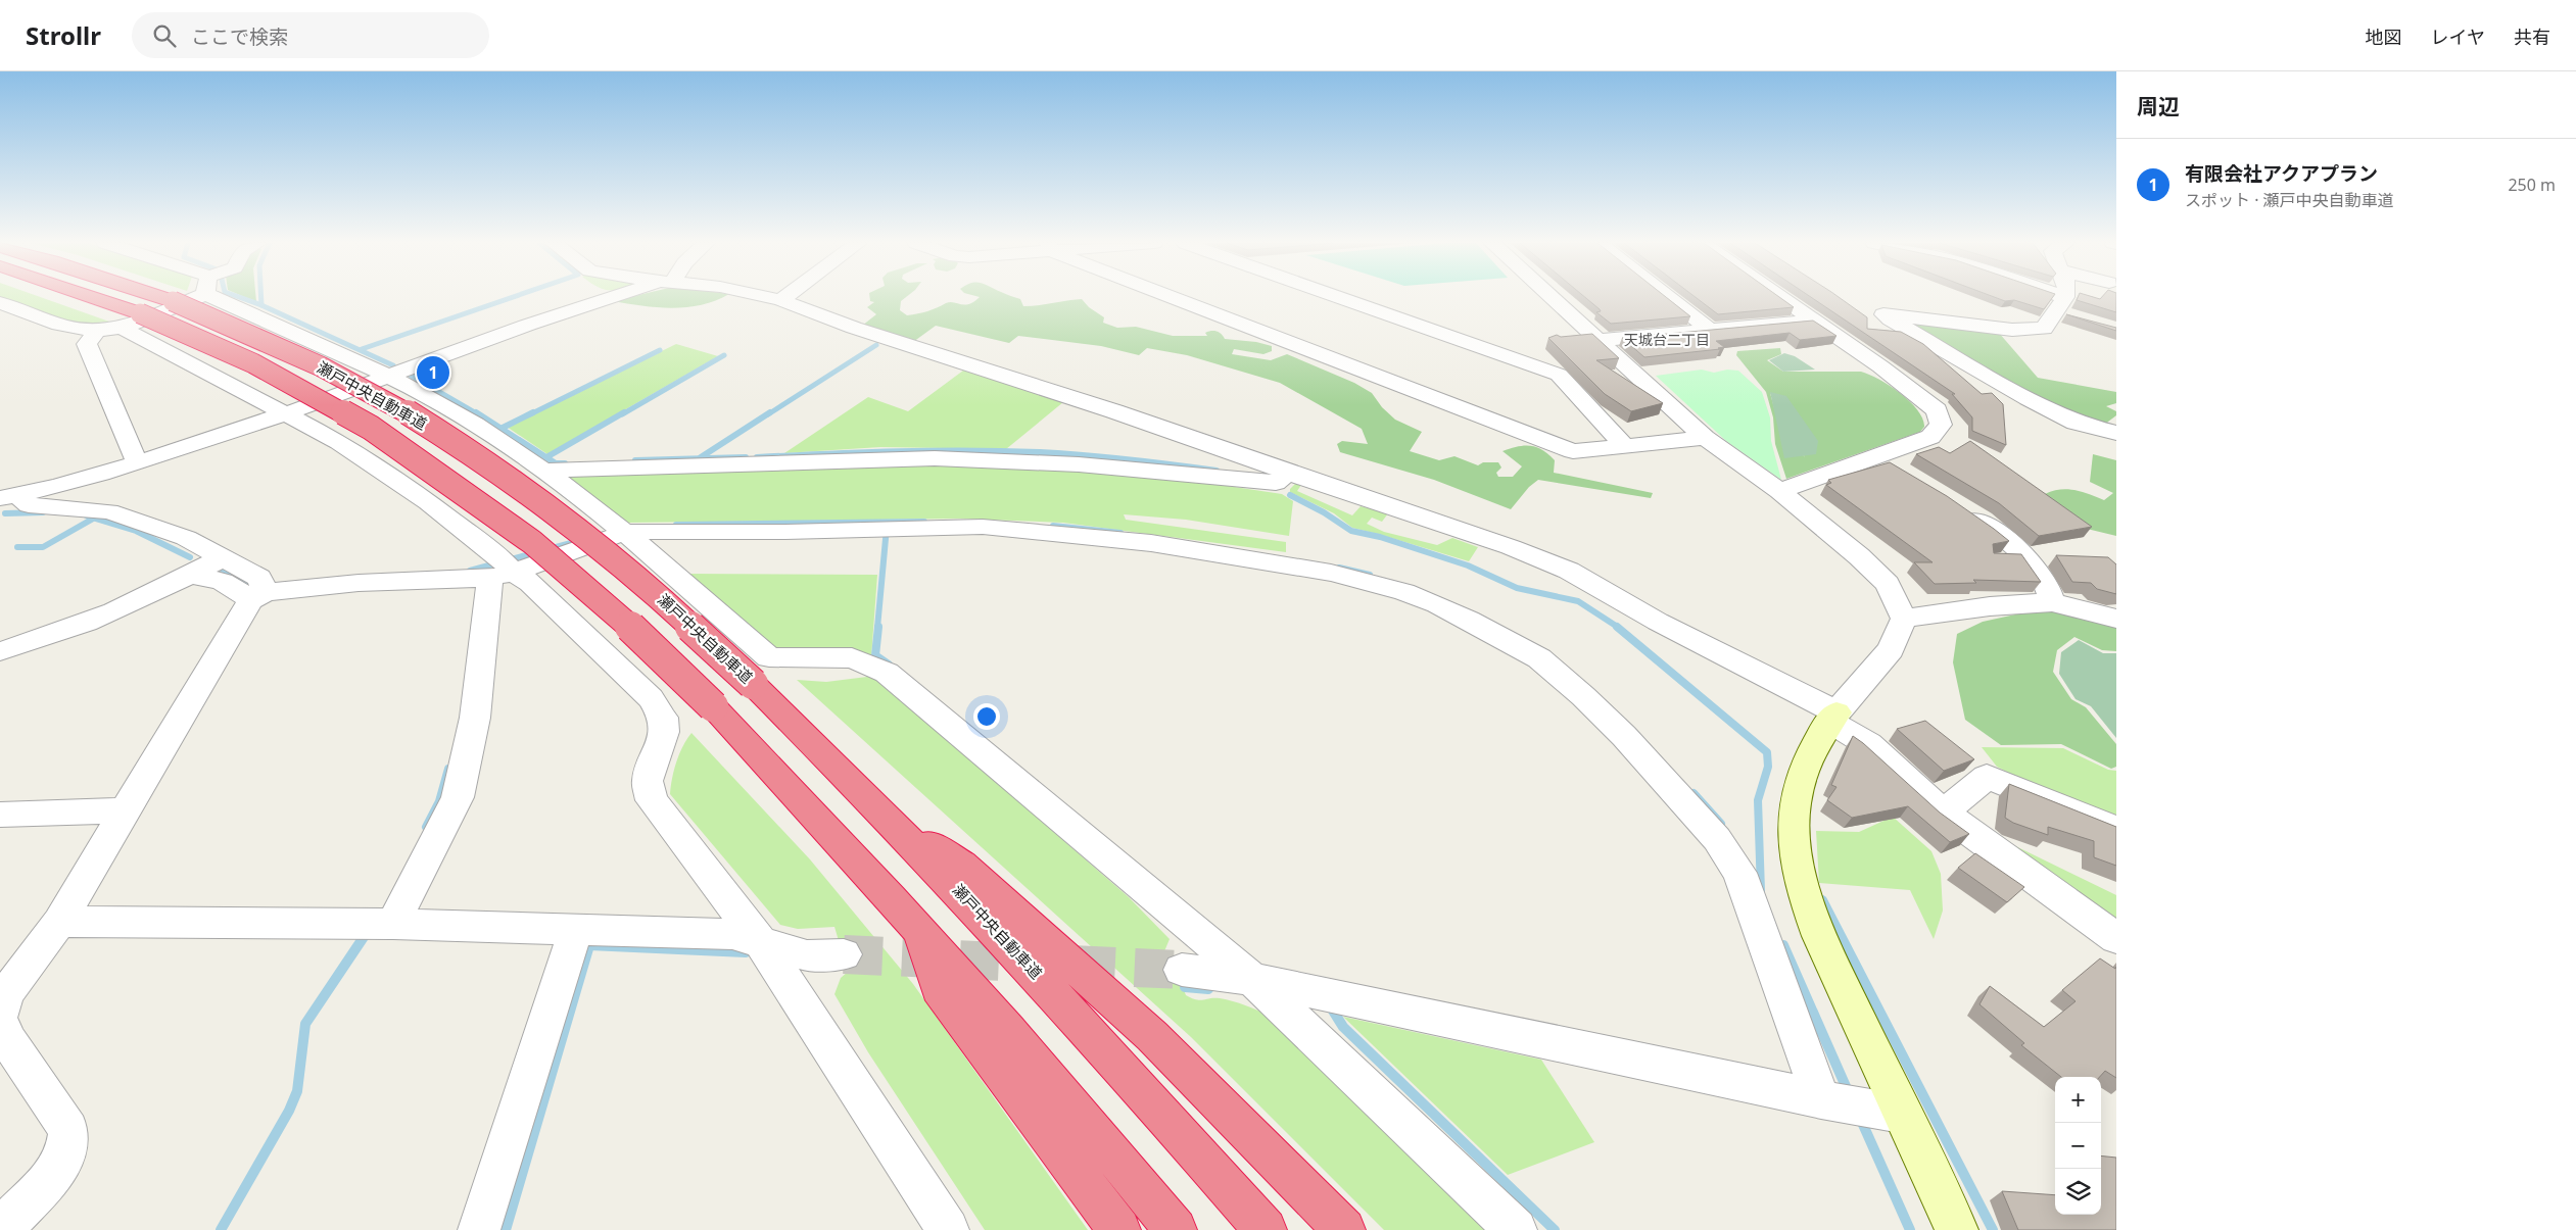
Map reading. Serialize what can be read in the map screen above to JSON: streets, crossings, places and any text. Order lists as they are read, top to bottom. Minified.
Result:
{"streets":{"highway":["瀬戸中央自動車道"]},"districts":["天城台二丁目"],"page":{"header":"Strollr","search":"ここで検索","nav":["地図","レイヤ","共有"],"heading":"周辺","list":[{"mark":"1","name":"有限会社アクアプラン","note":"スポット · 瀬戸中央自動車道","value":"250 m"}],"pins":"1","map_buttons":["+","−"]}}
